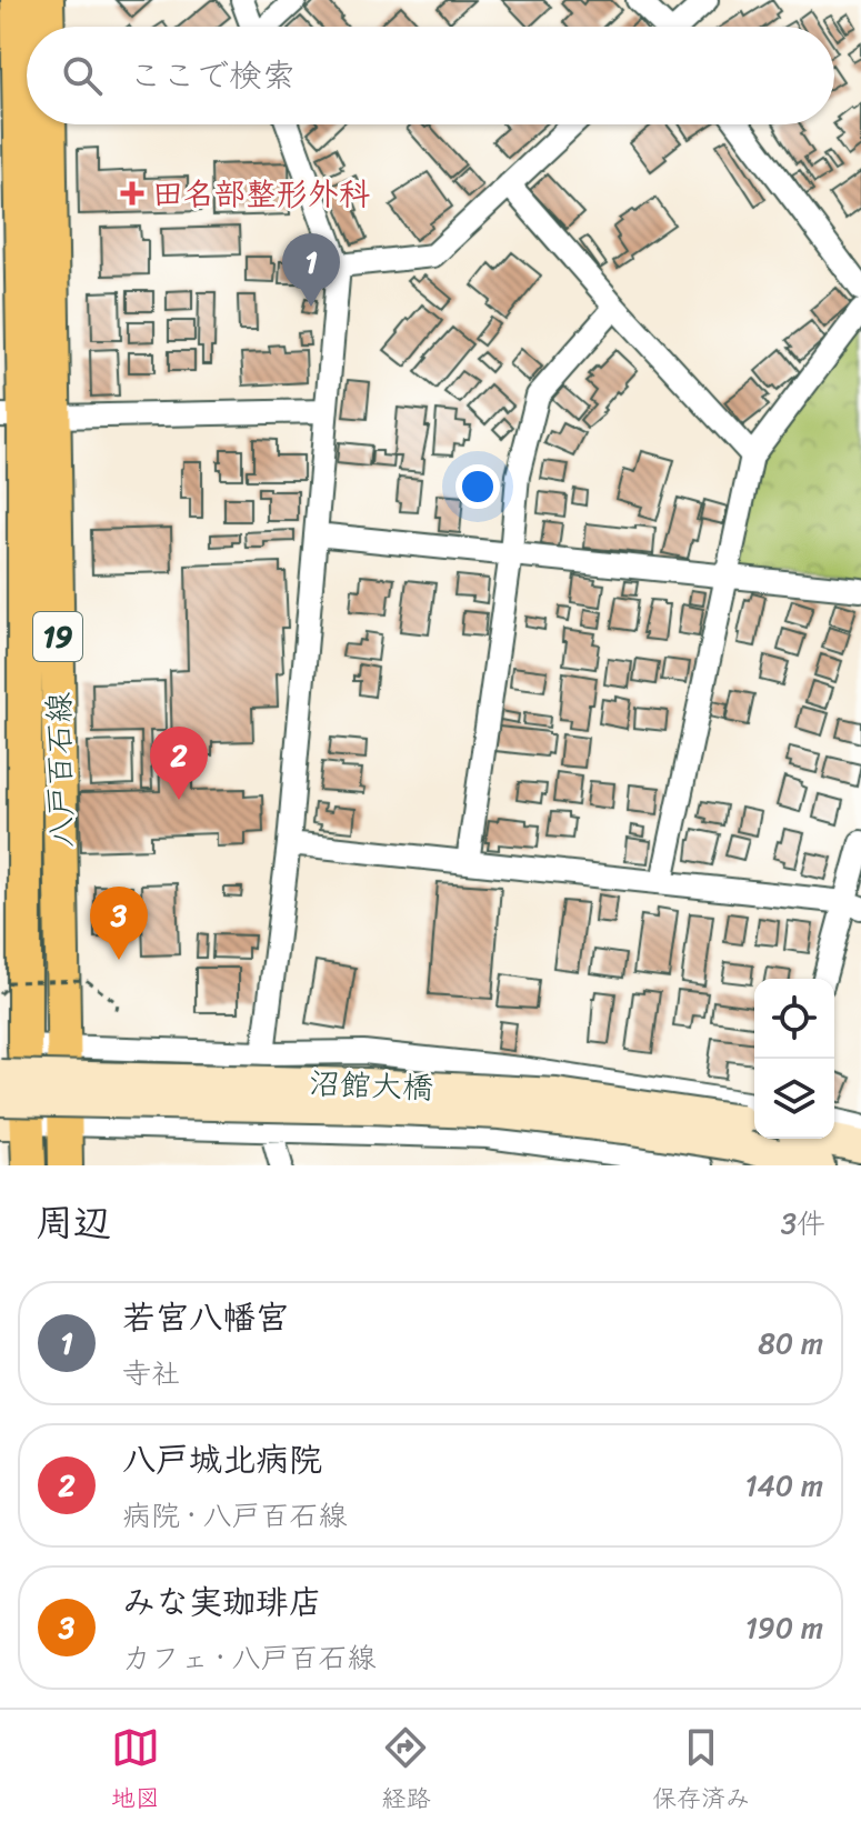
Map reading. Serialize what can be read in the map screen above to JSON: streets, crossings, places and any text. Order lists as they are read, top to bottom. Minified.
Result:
{"streets":{"main road":["19","八戸百石線"],"street":["沼館大橋"]},"places":{"health":["田名部整形外科"]},"page":{"search":"ここで検索","pins":["1","2","3"],"heading":["周辺","3件"],"list":[{"mark":"1","name":"若宮八幡宮","note":"寺社","value":"80 m"},{"mark":"2","name":"八戸城北病院","note":"病院 · 八戸百石線","value":"140 m"},{"mark":"3","name":"みな実珈琲店","note":"カフェ · 八戸百石線","value":"190 m"}],"nav":["地図","経路","保存済み"]}}
